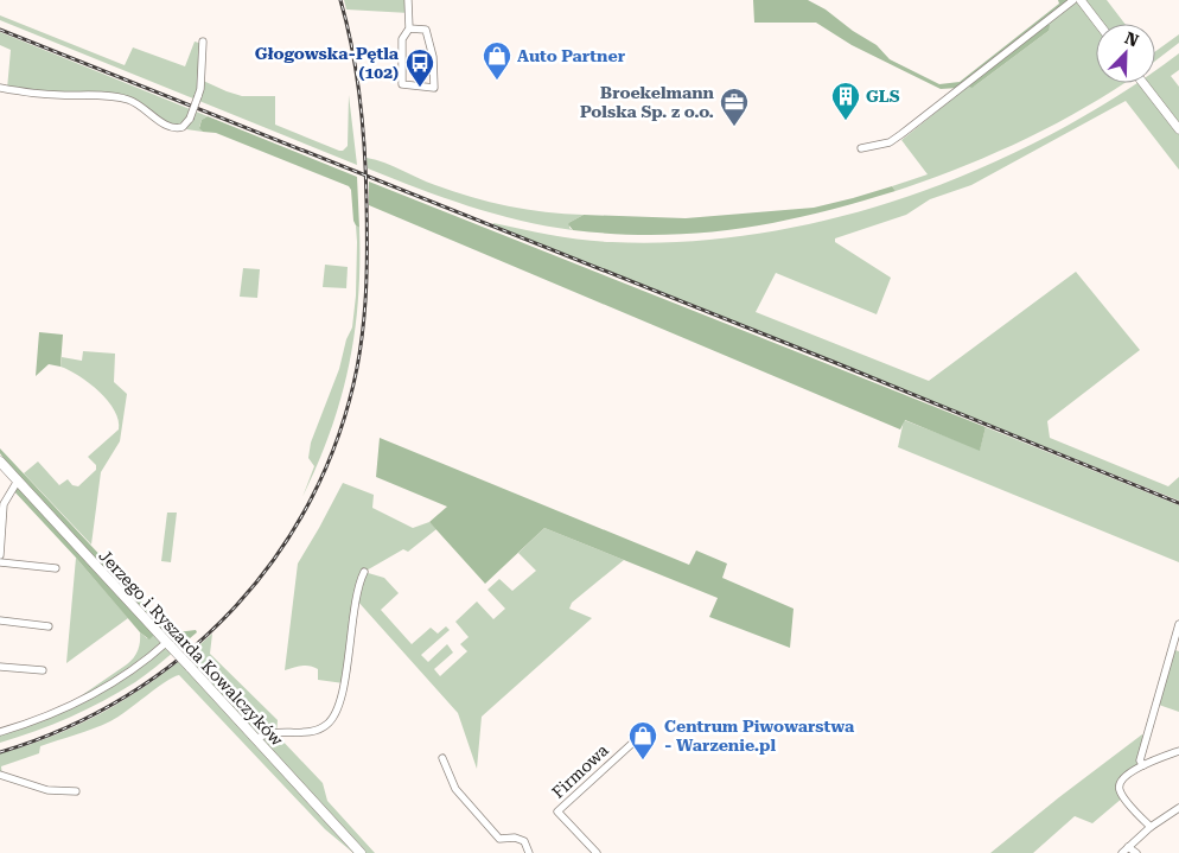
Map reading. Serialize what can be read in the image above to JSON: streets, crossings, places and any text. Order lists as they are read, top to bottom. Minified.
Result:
{"streets":{"main road":["Jerzego i Ryszarda Kowalczyków"],"street":["Firmowa"]},"places":{"shop":["Auto Partner","Centrum Piwowarstwa - Warzenie.pl"],"bus stop":["Głogowska-Pętla (102)"],"building":["GLS"],"office":["Broekelmann Polska Sp. z o.o."]},"north":"top right"}
